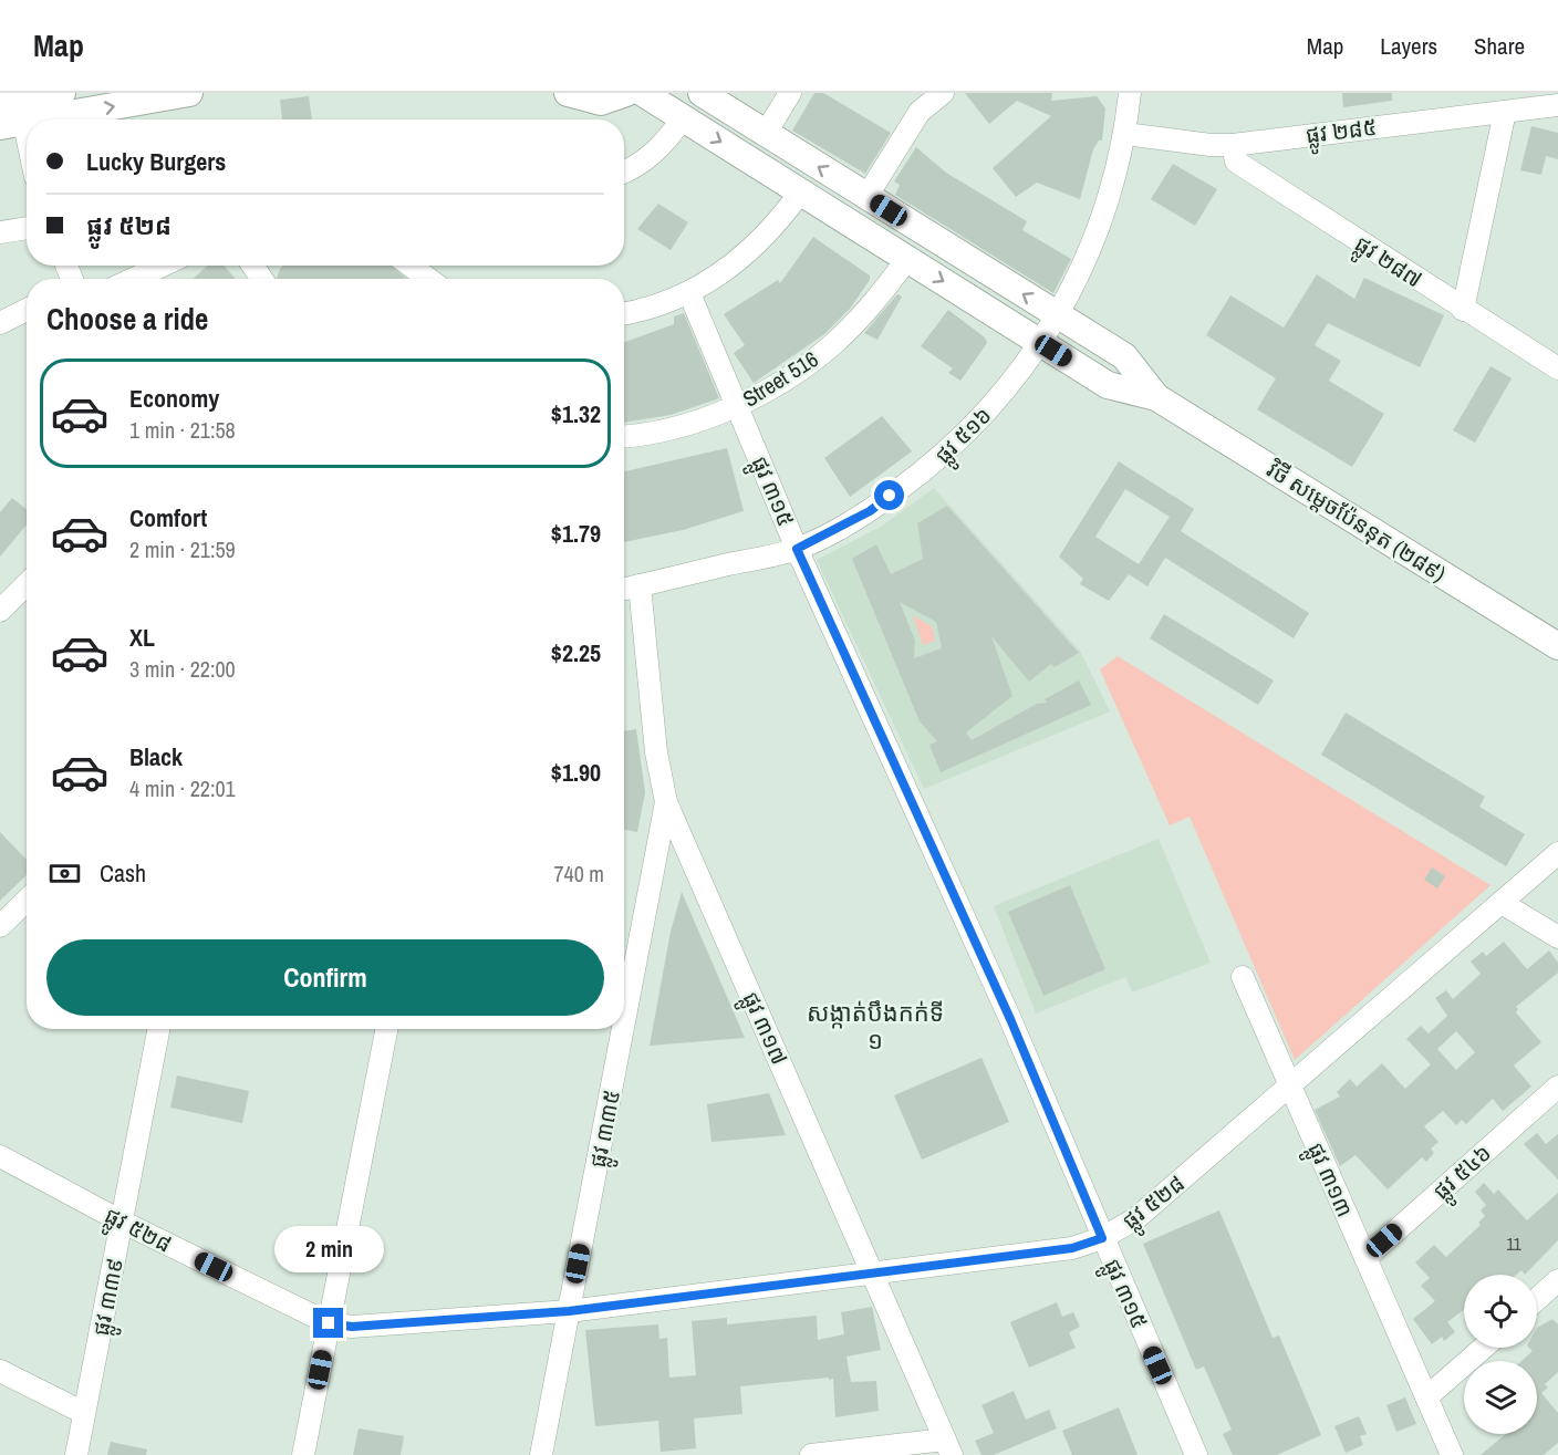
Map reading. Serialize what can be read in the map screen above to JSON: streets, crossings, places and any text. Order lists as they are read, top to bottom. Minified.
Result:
{"streets":{"main road":["វិថី សម្តេចប៉ែននុត (២៨៩)"],"street":["ផ្លូវ ២៨៥","ផ្លូវ ២៨៧","Street 516","ផ្លូវ ៥១៦","ផ្លូវ ៣១៥","ផ្លូវ ៣១៧","ផ្លូវ ៣៣៥","ផ្លូវ ៥៤៦","ផ្លូវ ៣១៣","ផ្លូវ ៥២៨","ផ្លូវ ៣៣៩"]},"crossings":[["ផ្លូវ ២៨៥","ផ្លូវ ២៨៧"],["ផ្លូវ ២៨៥","ផ្លូវ ៥១៦"],["Street 516","ផ្លូវ ៣១៥"],["Street 516","វិថី សម្តេចប៉ែននុត (២៨៩)"],["ផ្លូវ ៥១៦","ផ្លូវ ៣១៥"],["ផ្លូវ ៥១៦","វិថី សម្តេចប៉ែននុត (២៨៩)"],["ផ្លូវ ៥១៦","ផ្លូវ ៣១៧"],["ផ្លូវ ៣១៥","ផ្លូវ ៥២៨"],["ផ្លូវ ៣១៧","ផ្លូវ ៣៣៥"],["ផ្លូវ ៣១៧","ផ្លូវ ៥២៨"],["ផ្លូវ ៣៣៥","ផ្លូវ ៥២៨"],["ផ្លូវ ៥៤៦","ផ្លូវ ៣១៣"],["ផ្លូវ ៣១៣","ផ្លូវ ៥២៨"],["ផ្លូវ ៥២៨","ផ្លូវ ៣៣៩"]],"districts":["សង្កាត់បឹងកក់ទី ១"],"house_numbers":["11"],"page":{"header":"Map","nav":["Map","Layers","Share"],"banner":["Lucky Burgers","ផ្លូវ ៥២៨"],"heading":"Choose a ride","list":[{"name":"Economy","note":"1 min · 21:58","value":"$1.32"},{"name":"Comfort","note":"2 min · 21:59","value":"$1.79"},{"name":"XL","note":"3 min · 22:00","value":"$2.25"},{"name":"Black","note":"4 min · 22:01","value":"$1.90"}],"pay":["Cash","740 m"],"buttons":"Confirm","bubble":"2 min"}}
